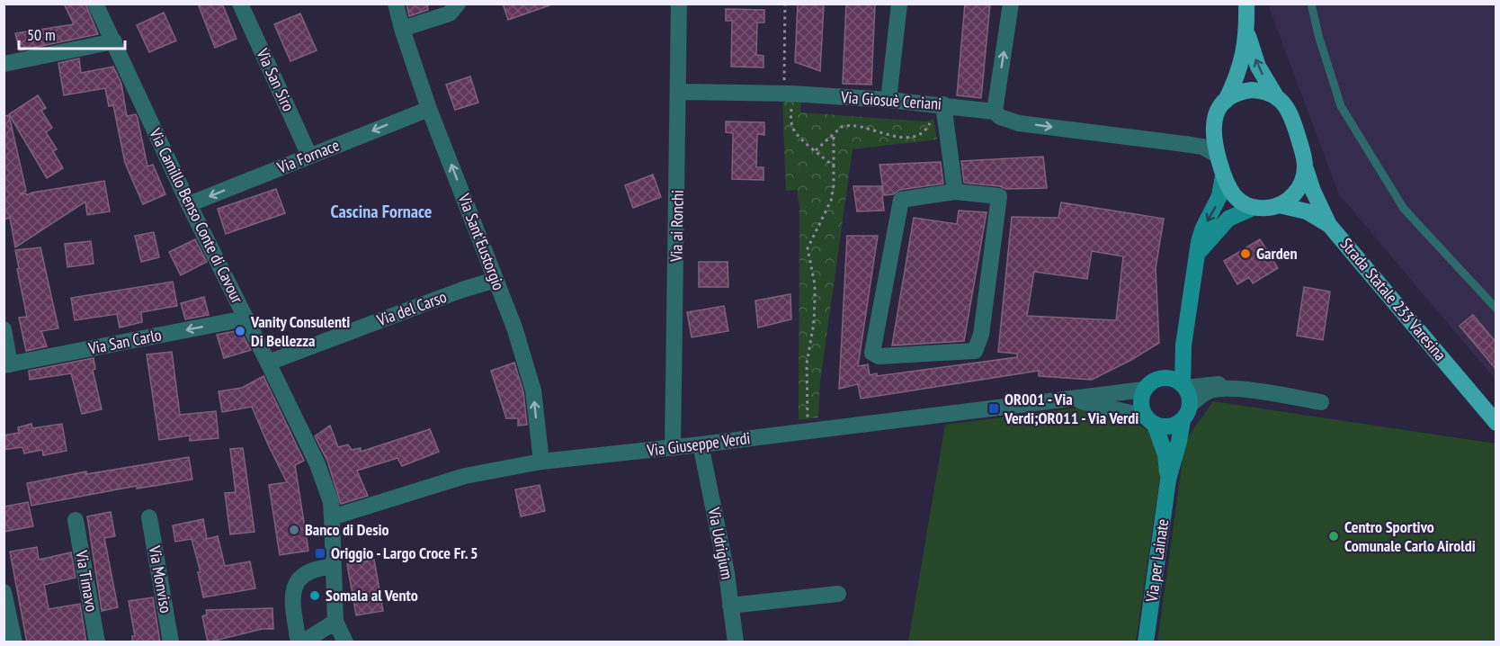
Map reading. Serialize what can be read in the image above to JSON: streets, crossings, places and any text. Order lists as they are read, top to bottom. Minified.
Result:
{"streets":{"main road":["Strada Statale 233 Varesina"],"street":["Via San Siro","Via Giosuè Ceriani","Via Fornace","Via Camillo Benso Conte di Cavour","Via ai Ronchi","Via Sant'Eustorgio","Via del Carso","Via San Carlo","Via Giuseppe Verdi","Via Udrigium","Via per Lainate","Via Monviso","Via Timavo"]},"crossings":[["Via San Siro","Via Fornace"],["Via Giosuè Ceriani","Via ai Ronchi"],["Via Giosuè Ceriani","Strada Statale 233 Varesina"],["Via Fornace","Via Camillo Benso Conte di Cavour"],["Via Fornace","Via Sant'Eustorgio"],["Via Camillo Benso Conte di Cavour","Via del Carso"],["Via Camillo Benso Conte di Cavour","Via San Carlo"],["Via Camillo Benso Conte di Cavour","Via Giuseppe Verdi"],["Via ai Ronchi","Via Giuseppe Verdi"],["Via Sant'Eustorgio","Via del Carso"],["Via Sant'Eustorgio","Via Giuseppe Verdi"],["Via Giuseppe Verdi","Via Udrigium"],["Via Giuseppe Verdi","Via per Lainate"]],"one_way":["Via Giosuè Ceriani","Via Fornace","Via Sant'Eustorgio","Via San Carlo"],"districts":["Cascina Fornace"],"places":{"other":["Garden","Vanity Consulenti Di Bellezza","Banco di Desio","Centro Sportivo Comunale Carlo Airoldi","Somala al Vento"],"transit":["OR001 - Via Verdi;OR011 - Via Verdi","Origgio - Largo Croce Fr. 5"]},"scale_bar":"50 m"}
